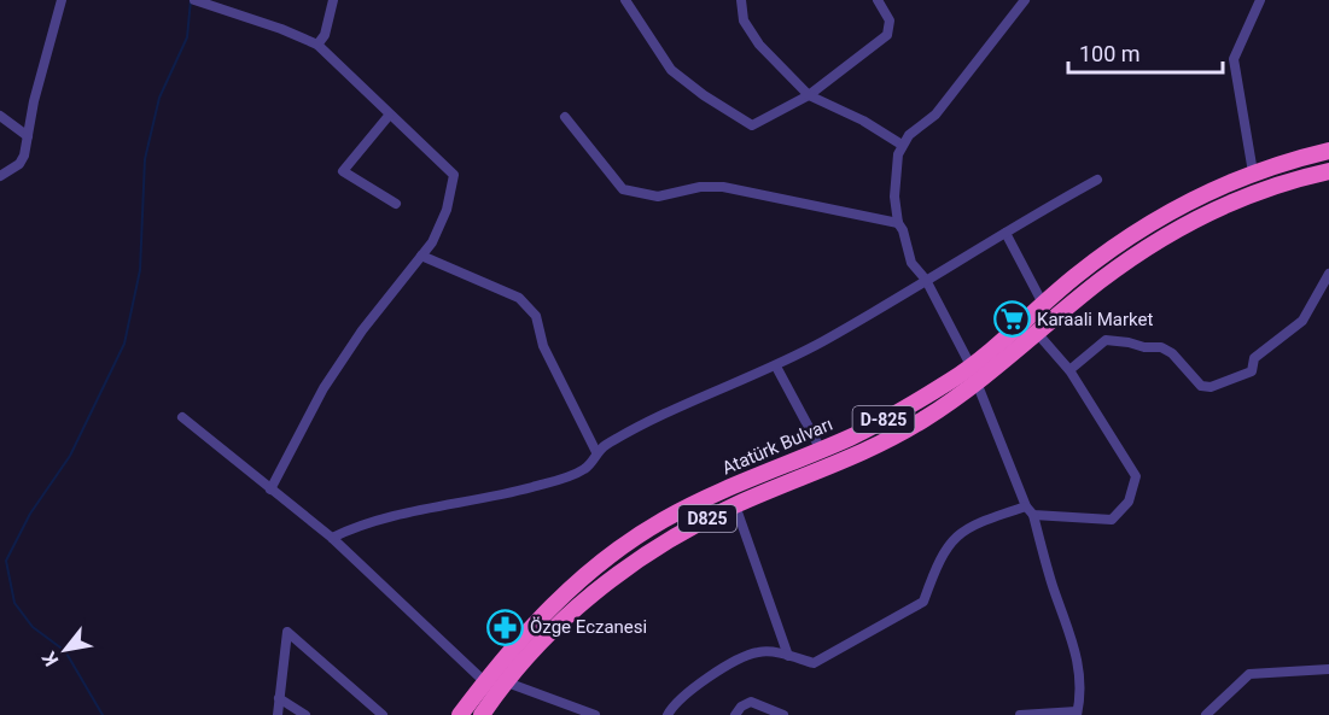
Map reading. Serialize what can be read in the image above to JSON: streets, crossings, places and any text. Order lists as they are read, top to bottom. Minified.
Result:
{"streets":{"highway":["D-825","Atatürk Bulvarı","D825"]},"places":{"supermarket":["Karaali Market"],"pharmacy":["Özge Eczanesi"]},"scale_bar":"100 m","north":"bottom left"}
